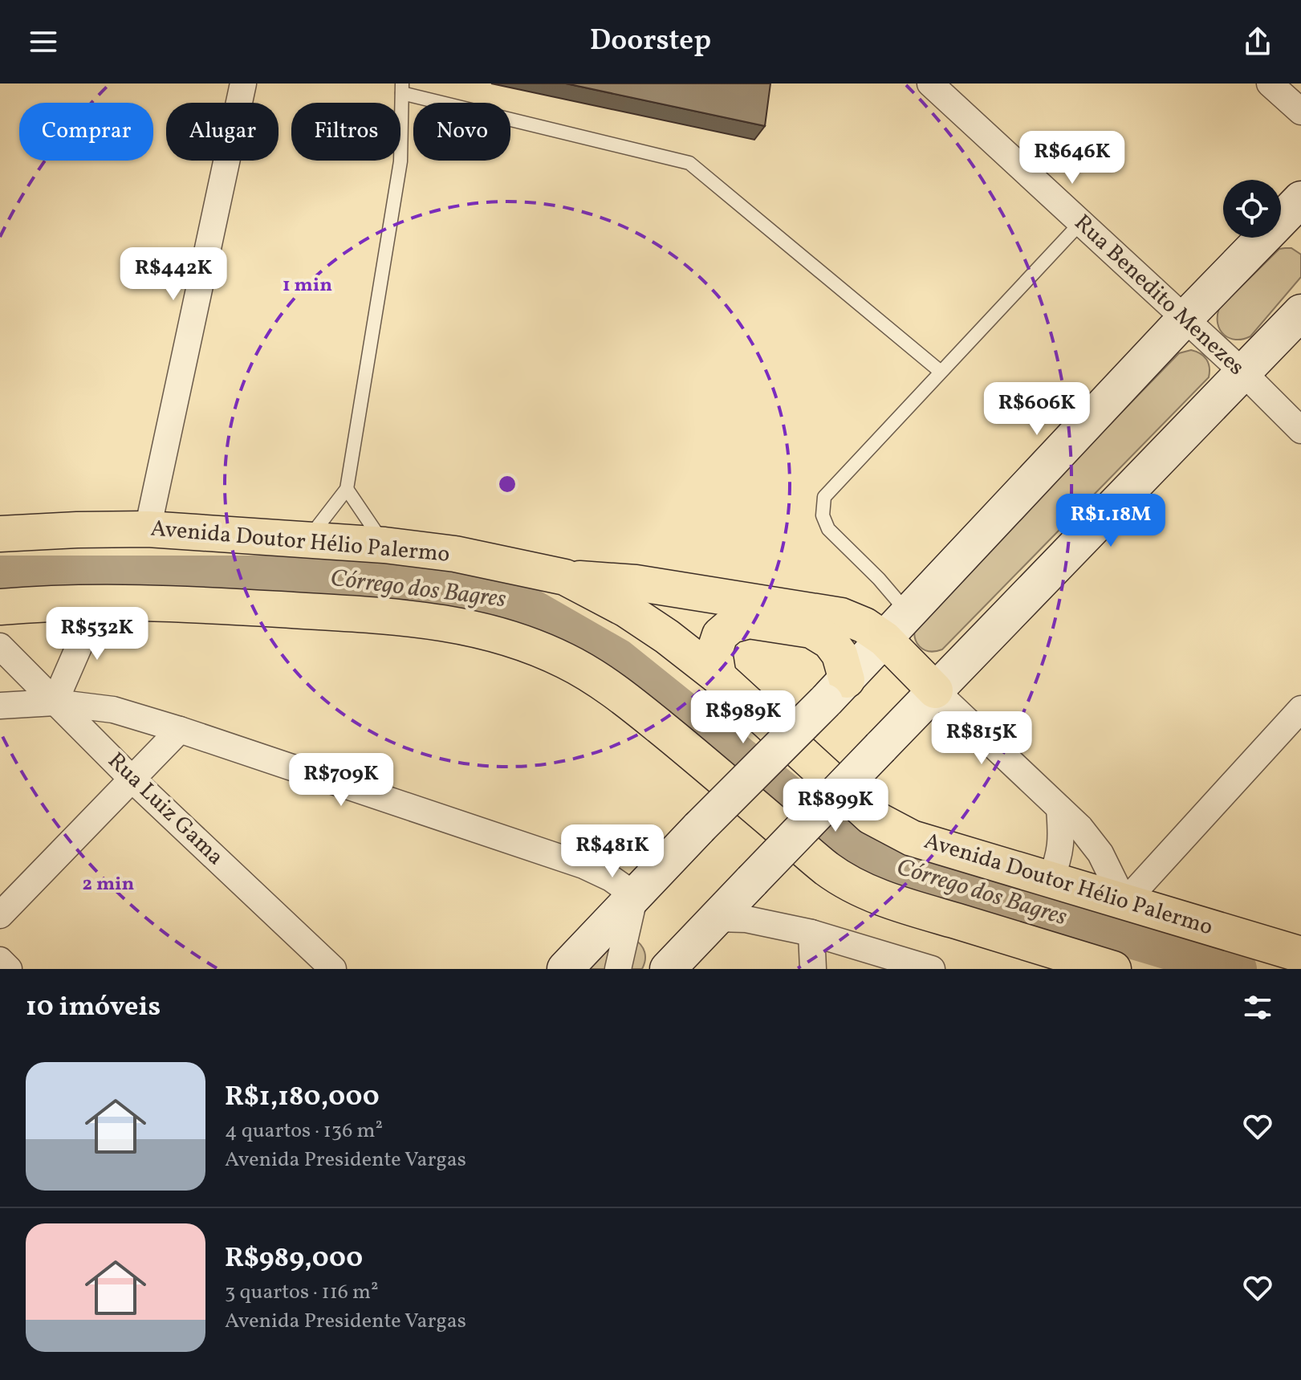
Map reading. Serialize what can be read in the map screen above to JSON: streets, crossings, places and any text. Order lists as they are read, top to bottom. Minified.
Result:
{"streets":{"main road":["Avenida Doutor Hélio Palermo"],"street":["Rua Benedito Menezes","Rua Luiz Gama"]},"water":["Córrego dos Bagres"],"page":{"header":"Doorstep","chip":["Comprar","Alugar","Filtros","Novo"],"price":["R$646K","R$442K","R$606K","R$1.18M","R$532K","R$989K","R$815K","R$709K","R$899K","R$481K"],"heading":"10 imóveis","list":[{"name":"R$1,180,000","note":"4 quartos · 136 m² · Avenida Presidente Vargas"},{"name":"R$989,000","note":"3 quartos · 116 m² · Avenida Presidente Vargas"}]},"rings":["1 min","2 min"]}
